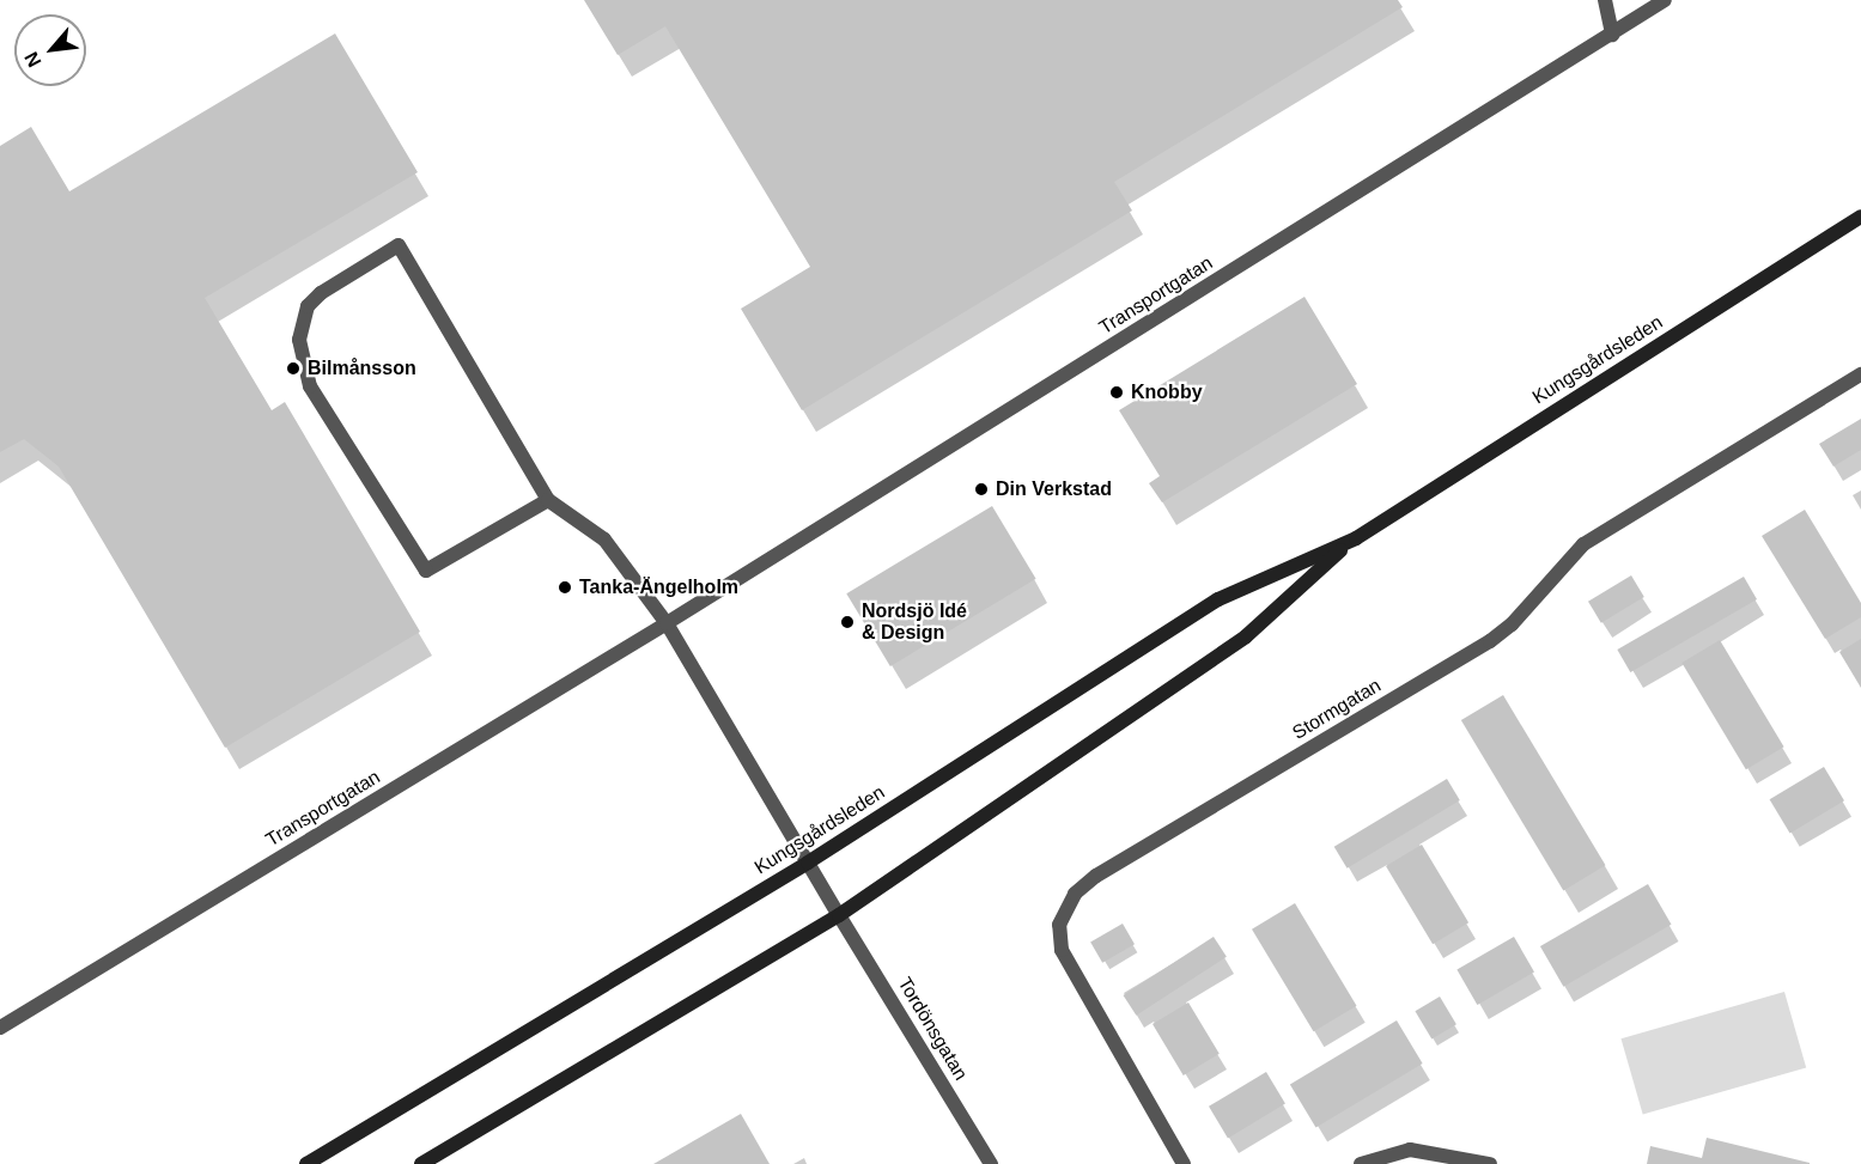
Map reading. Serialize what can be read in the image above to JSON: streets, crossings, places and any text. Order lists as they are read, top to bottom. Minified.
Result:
{"streets":{"main road":["Kungsgårdsleden"],"street":["Transportgatan","Stormgatan","Tordönsgatan"]},"crossings":[["Kungsgårdsleden","Tordönsgatan"]],"places":["Bilmånsson","Knobby","Din Verkstad","Tanka-Ängelholm","Nordsjö Idé & Design"],"north":"bottom left"}
